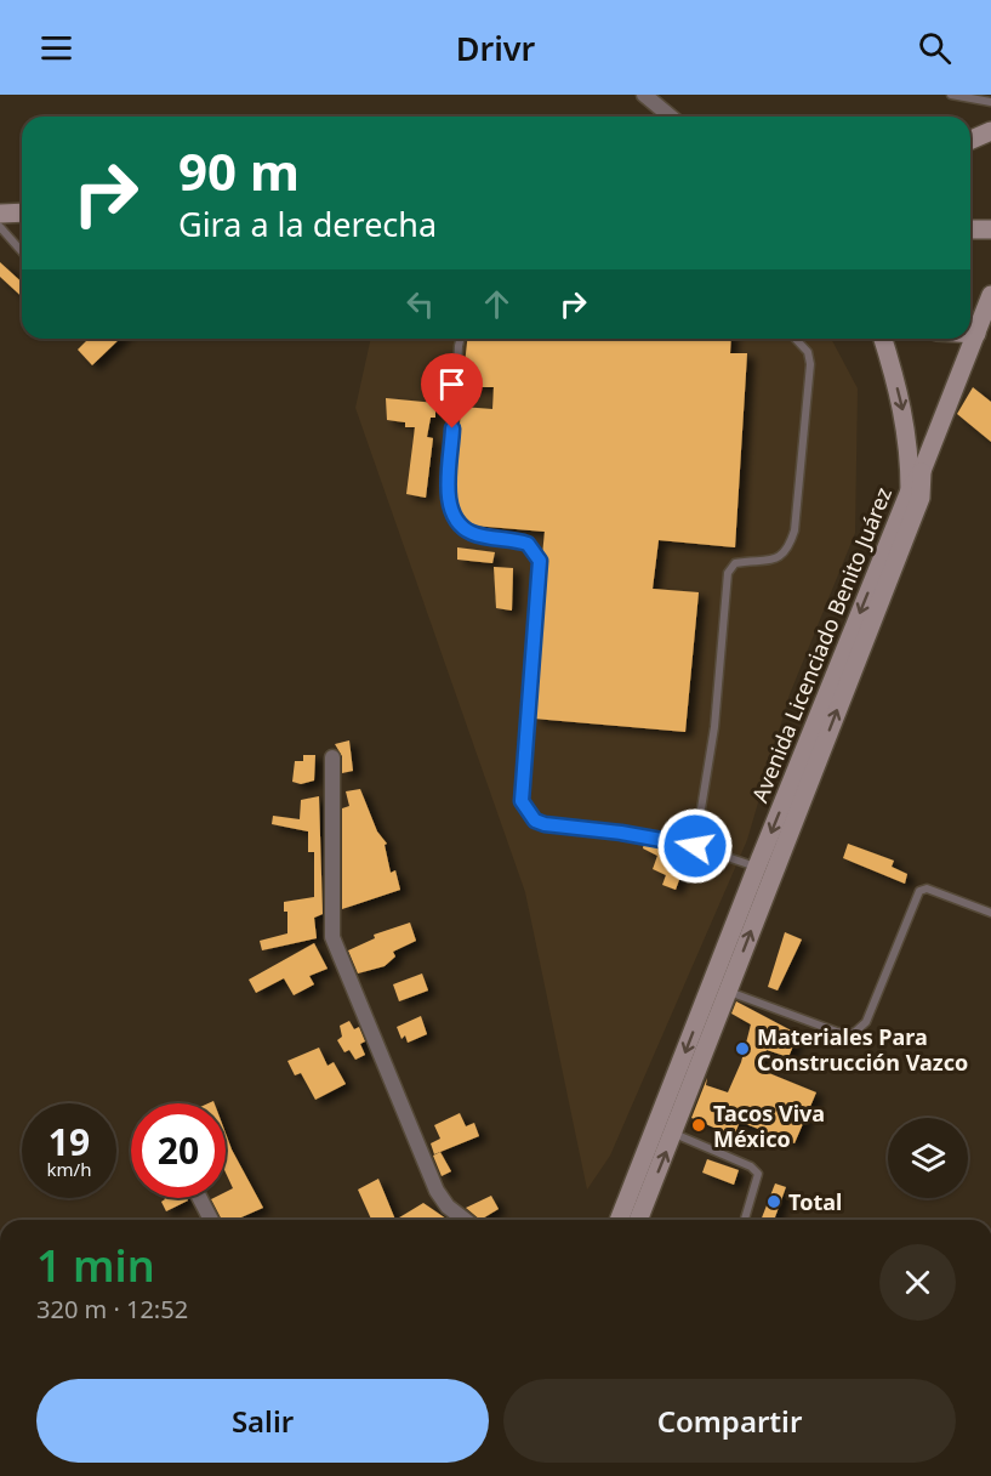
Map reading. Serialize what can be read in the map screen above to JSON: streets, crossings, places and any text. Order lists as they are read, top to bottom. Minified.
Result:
{"streets":{"main road":["Avenida Licenciado Benito Juárez"]},"places":["Materiales Para Construcción Vazco","Tacos Viva México","Total"],"page":{"header":"Drivr","turn":["90 m","Gira a la derecha"],"speed":"19 km/h","limit":"20","heading":["1 min","320 m · 12:52"],"buttons":["Salir","Compartir"]}}
